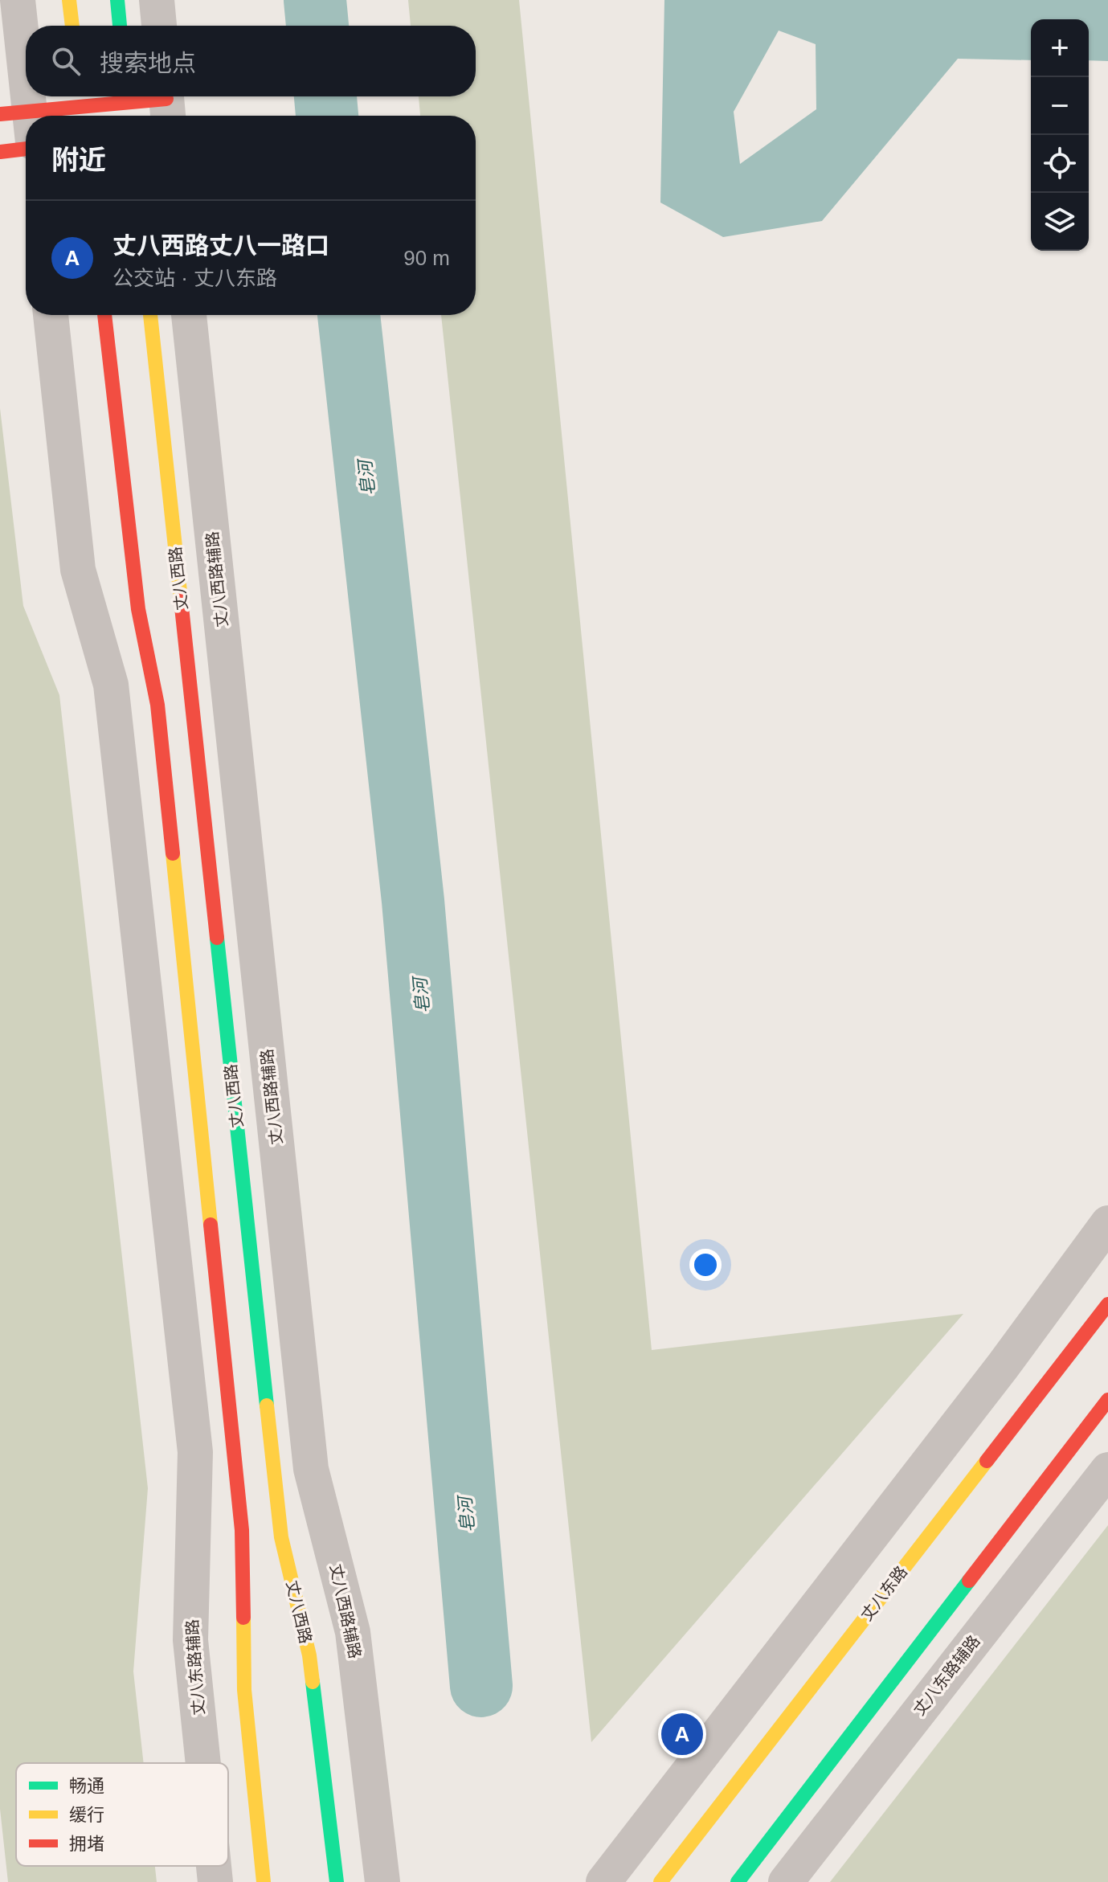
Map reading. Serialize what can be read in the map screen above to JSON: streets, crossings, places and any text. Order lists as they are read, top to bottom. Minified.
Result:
{"streets":{"main road":["丈八西路","丈八东路"],"street":["丈八西路辅路","丈八东路辅路"]},"water":["皂河"],"legend":["畅通","缓行","拥堵"],"page":{"map_buttons":["+","−"],"search":"搜索地点","heading":"附近","list":[{"mark":"A","name":"丈八西路丈八一路口","note":"公交站 · 丈八东路","value":"90 m"}],"pins":"A"}}
